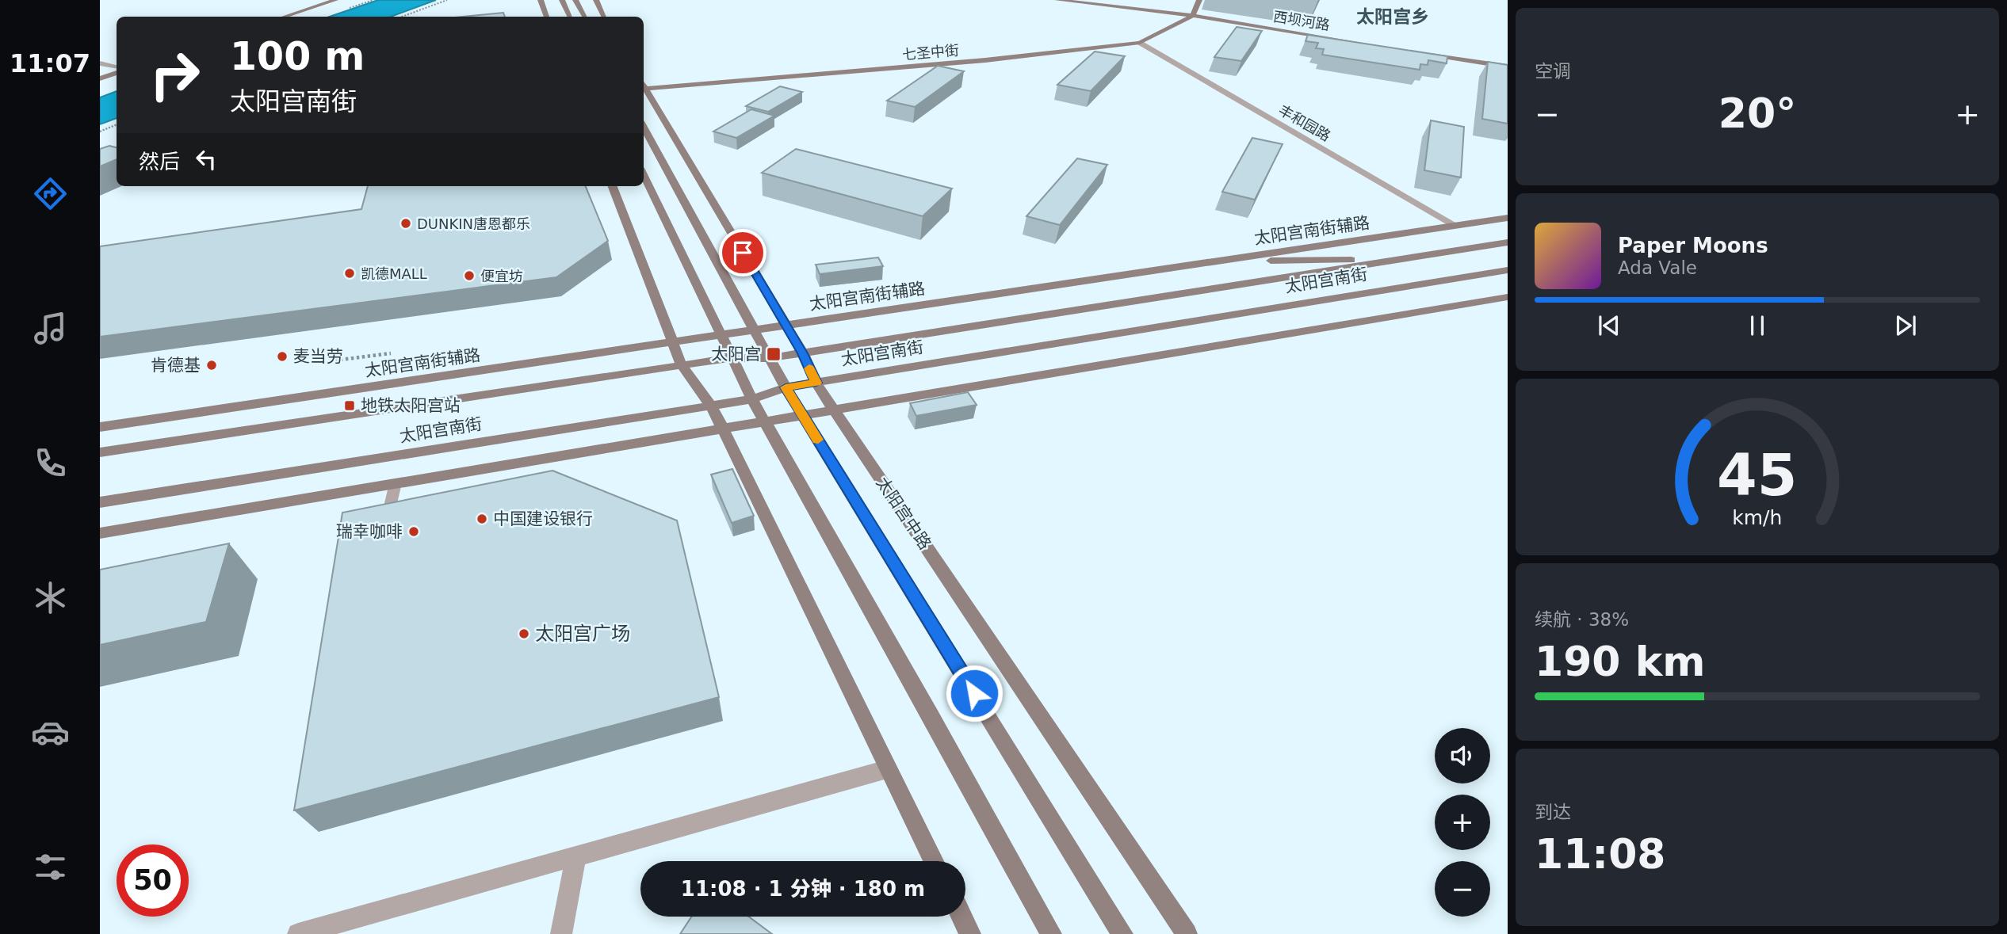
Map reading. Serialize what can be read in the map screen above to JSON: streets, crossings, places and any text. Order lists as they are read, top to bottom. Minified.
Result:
{"streets":{"street":["西坝河路","七圣中街","丰和园路","太阳宫南街辅路","太阳宫南街","太阳宫中路"]},"crossings":[["西坝河路","七圣中街"],["七圣中街","丰和园路"],["七圣中街","太阳宫中路"],["丰和园路","太阳宫南街辅路"],["太阳宫南街辅路","太阳宫中路"],["太阳宫南街","太阳宫中路"]],"districts":["太阳宫乡"],"places":{"other":["DUNKIN唐恩都乐","凯德MALL","便宜坊","麦当劳","肯德基","中国建设银行","瑞幸咖啡","太阳宫广场"],"transit":["太阳宫","地铁太阳宫站"]},"page":{"tabs":"11:07","tile":["空调",["续航 · 38%","190 km"],["到达","11:08"]],"turn":["100 m","太阳宫南街"],"heat":["−","20°","+"],"then":"然后","song":["Paper Moons","Ada Vale"],"map_buttons":["+","−"],"limit":"50","trip":"11:08 · 1 分钟 · 180 m","gauge":["45","km/h"]}}
